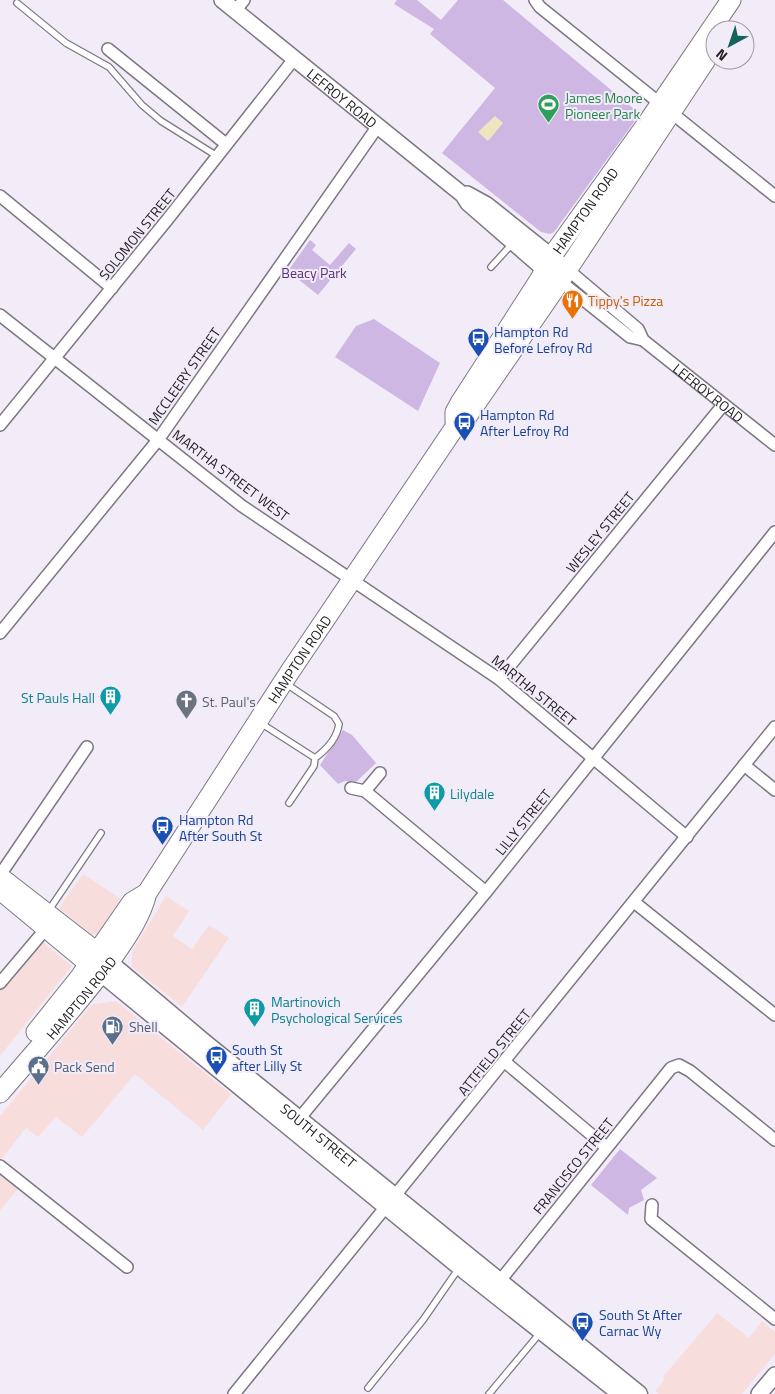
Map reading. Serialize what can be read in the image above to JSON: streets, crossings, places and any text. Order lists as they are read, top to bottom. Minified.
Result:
{"streets":{"main road":["HAMPTON ROAD","SOUTH STREET"],"street":["LEFROY ROAD","SOLOMON STREET","MCCLEERY STREET","MARTHA STREET WEST","WESLEY STREET","MARTHA STREET","LILLY STREET","ATTFIELD STREET","FRANCISCO STREET"]},"crossings":[["LEFROY ROAD","HAMPTON ROAD"],["LEFROY ROAD","SOLOMON STREET"],["LEFROY ROAD","MCCLEERY STREET"],["LEFROY ROAD","WESLEY STREET"],["HAMPTON ROAD","MARTHA STREET WEST"],["HAMPTON ROAD","MARTHA STREET"],["HAMPTON ROAD","SOUTH STREET"],["SOLOMON STREET","MARTHA STREET WEST"],["MCCLEERY STREET","MARTHA STREET WEST"],["MARTHA STREET WEST","MARTHA STREET"],["WESLEY STREET","MARTHA STREET"],["MARTHA STREET","LILLY STREET"],["MARTHA STREET","ATTFIELD STREET"],["LILLY STREET","SOUTH STREET"],["ATTFIELD STREET","SOUTH STREET"],["SOUTH STREET","FRANCISCO STREET"]],"parks":["Beacy Park"],"places":{"sports":["James Moore Pioneer Park"],"restaurant":["Tippy's Pizza"],"bus stop":["Hampton Rd Before Lefroy Rd","Hampton Rd After Lefroy Rd","Hampton Rd After South St","South St after Lilly St","South St After Carnac Wy"],"building":["St Pauls Hall","Lilydale","Martinovich Psychological Services"],"church":["St. Paul's"],"fuel station":["Shell"],"public building":["Pack Send"]},"north":"bottom left"}
